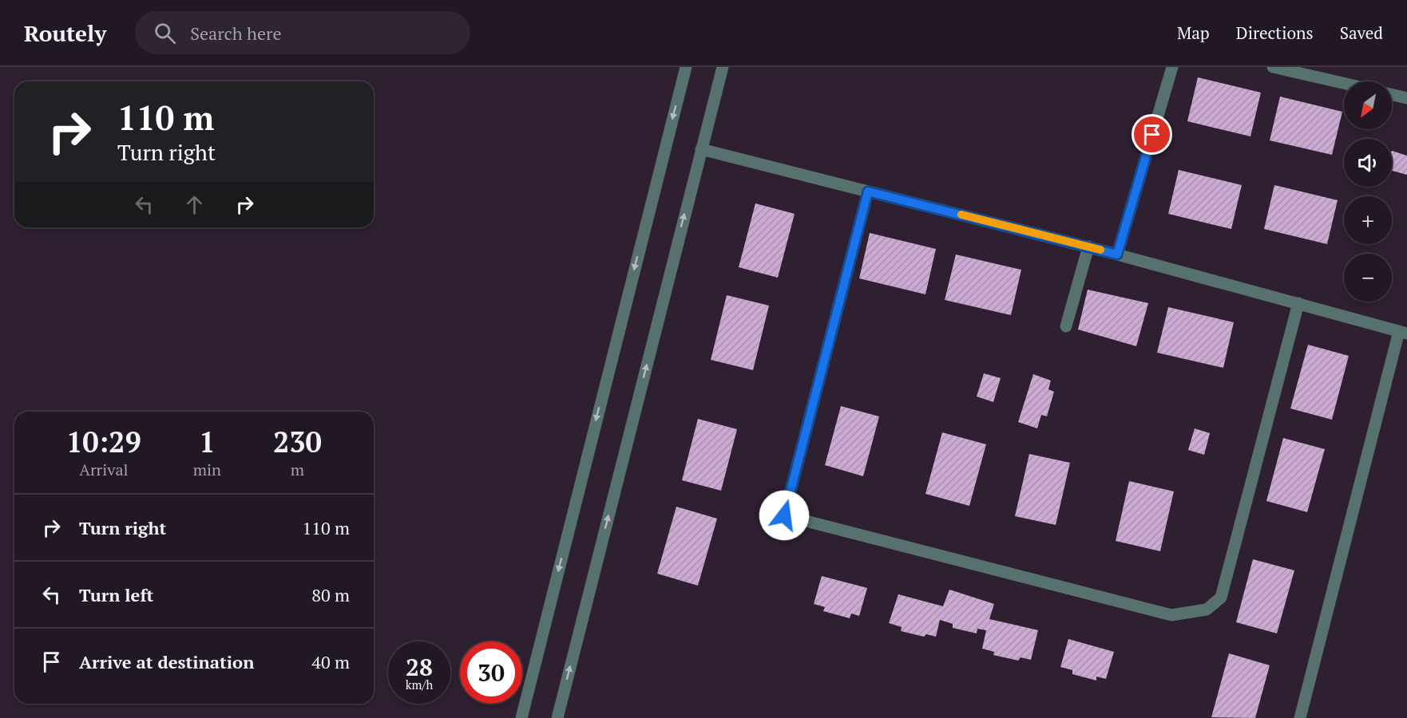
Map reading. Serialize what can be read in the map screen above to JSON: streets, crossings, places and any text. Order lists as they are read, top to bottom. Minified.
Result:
{"north":"bottom left","page":{"header":"Routely","search":"Search here","nav":["Map","Directions","Saved"],"map_buttons":["+","−"],"turn":["110 m","Turn right"],"eta":["10:29","Arrival","1","min","230","m"],"list":[{"name":"Turn right","value":"110 m"},{"name":"Turn left","value":"80 m"},{"name":"Arrive at destination","value":"40 m"}],"speed":"28 km/h","limit":"30"}}
